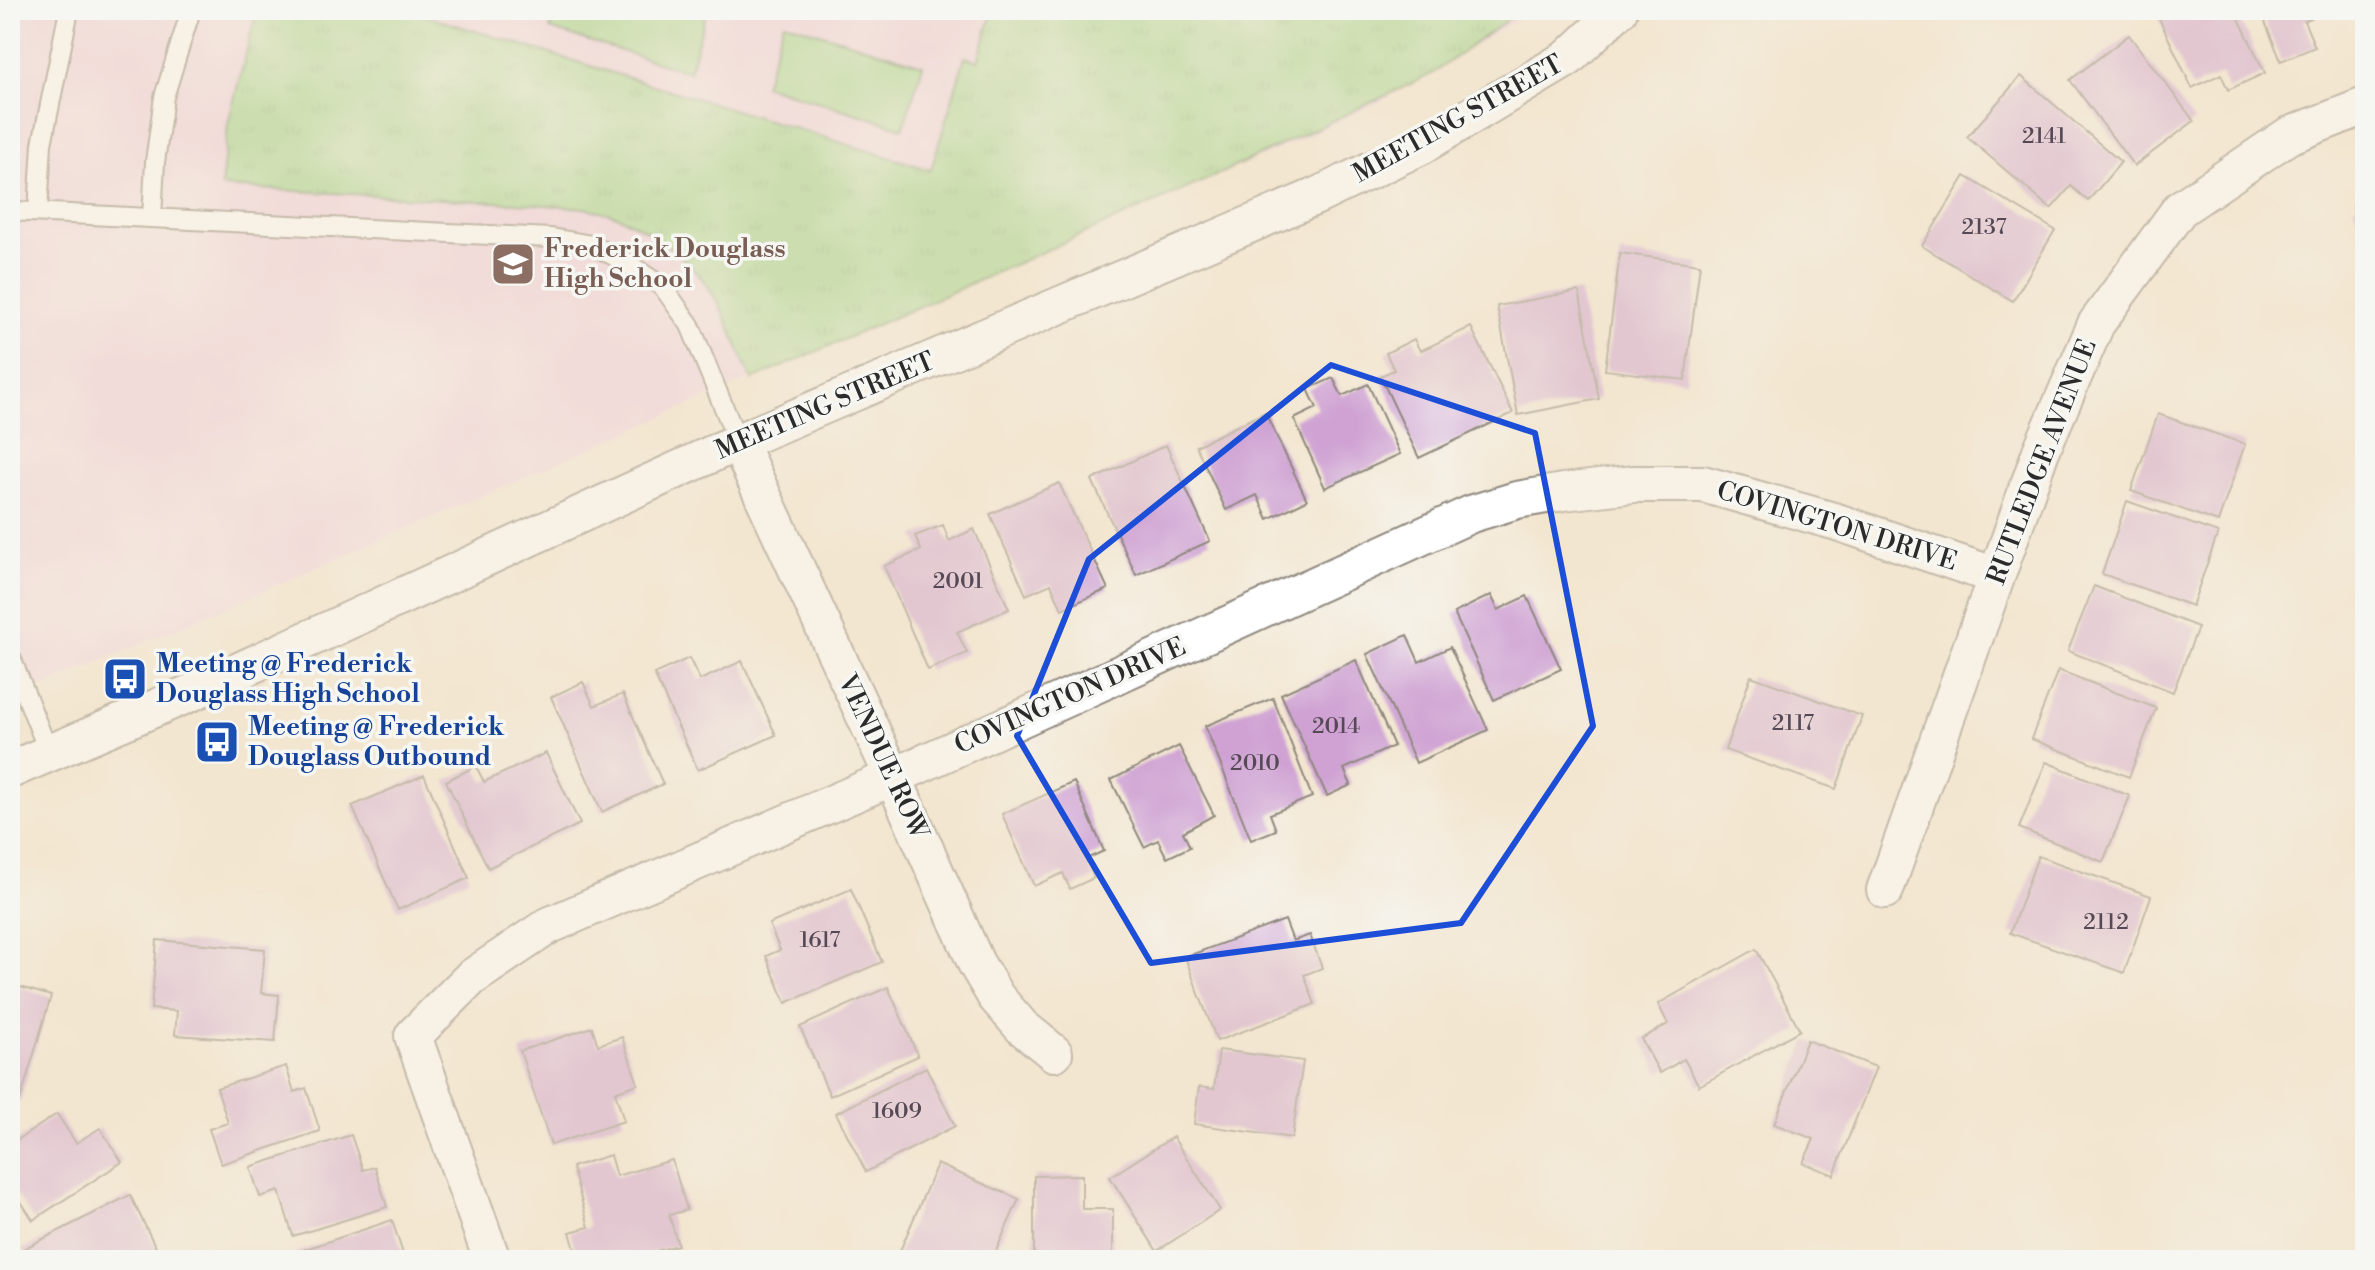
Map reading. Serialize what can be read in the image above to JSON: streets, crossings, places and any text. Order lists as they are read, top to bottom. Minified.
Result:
{"streets":{"street":["MEETING STREET","RUTLEDGE AVENUE","COVINGTON DRIVE","VENDUE ROW"]},"crossings":[["MEETING STREET","VENDUE ROW"],["RUTLEDGE AVENUE","COVINGTON DRIVE"],["COVINGTON DRIVE","VENDUE ROW"]],"places":{"school or university":["Frederick Douglass High School"],"bus stop":["Meeting @ Frederick Douglass High School","Meeting @ Frederick Douglass Outbound"]},"house_numbers":["2141","2137","2001","2117","2014","2010","2112","1617","1609"]}
